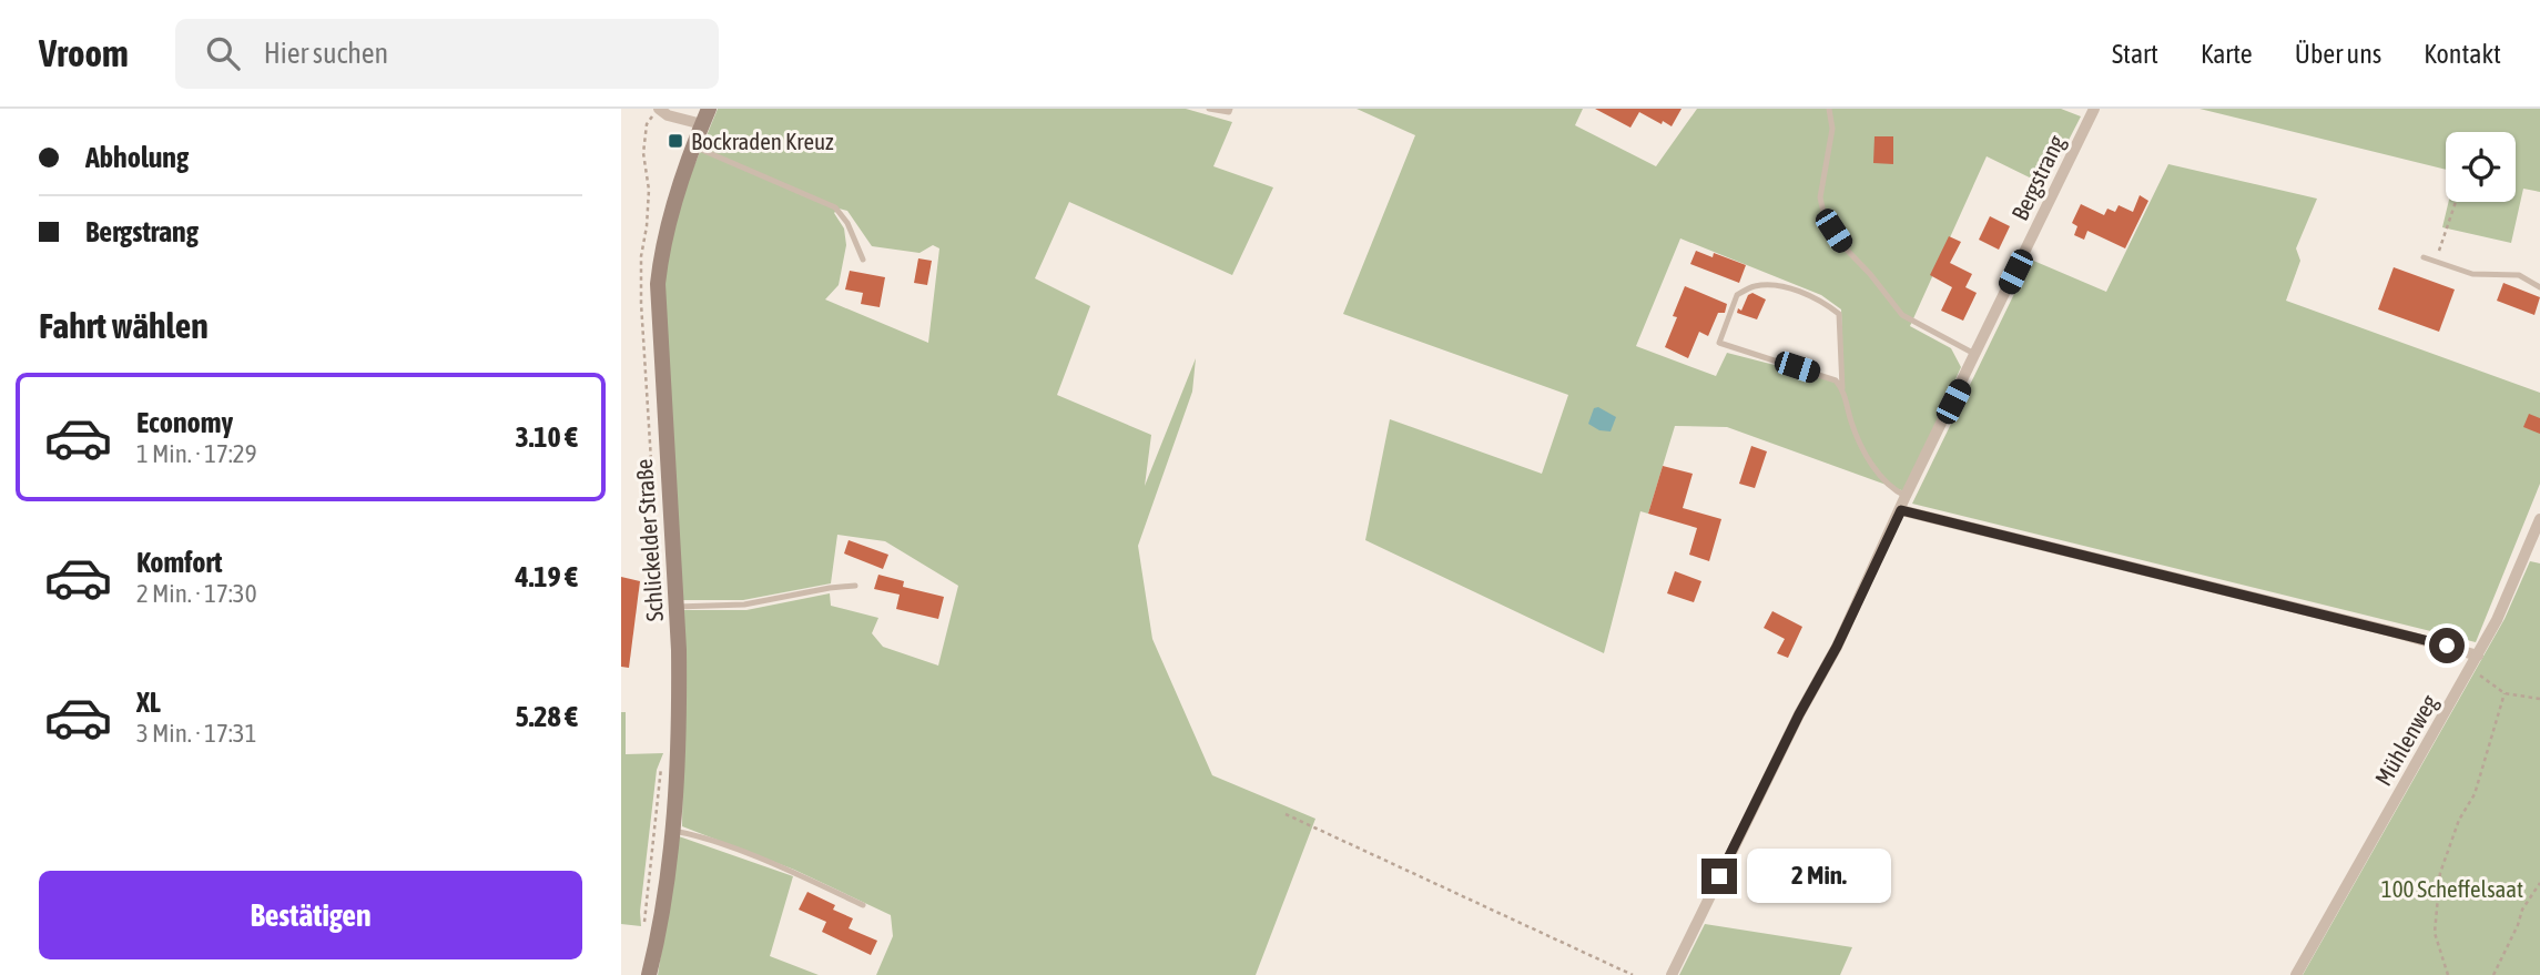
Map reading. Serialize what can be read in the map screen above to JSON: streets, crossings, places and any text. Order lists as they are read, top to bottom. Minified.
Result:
{"streets":{"main road":["Schlickelder Straße"],"street":["Bergstrang","Mühlenweg"]},"parks":["100 Scheffelsaat"],"places":{"transit":["Bockraden Kreuz"]},"page":{"header":"Vroom","search":"Hier suchen","nav":["Start","Karte","Über uns","Kontakt"],"banner":["Abholung","Bergstrang"],"heading":"Fahrt wählen","list":[{"name":"Economy","note":"1 Min. · 17:29","value":"3.10 €"},{"name":"Komfort","note":"2 Min. · 17:30","value":"4.19 €"},{"name":"XL","note":"3 Min. · 17:31","value":"5.28 €"}],"bubble":"2 Min.","buttons":"Bestätigen"}}
